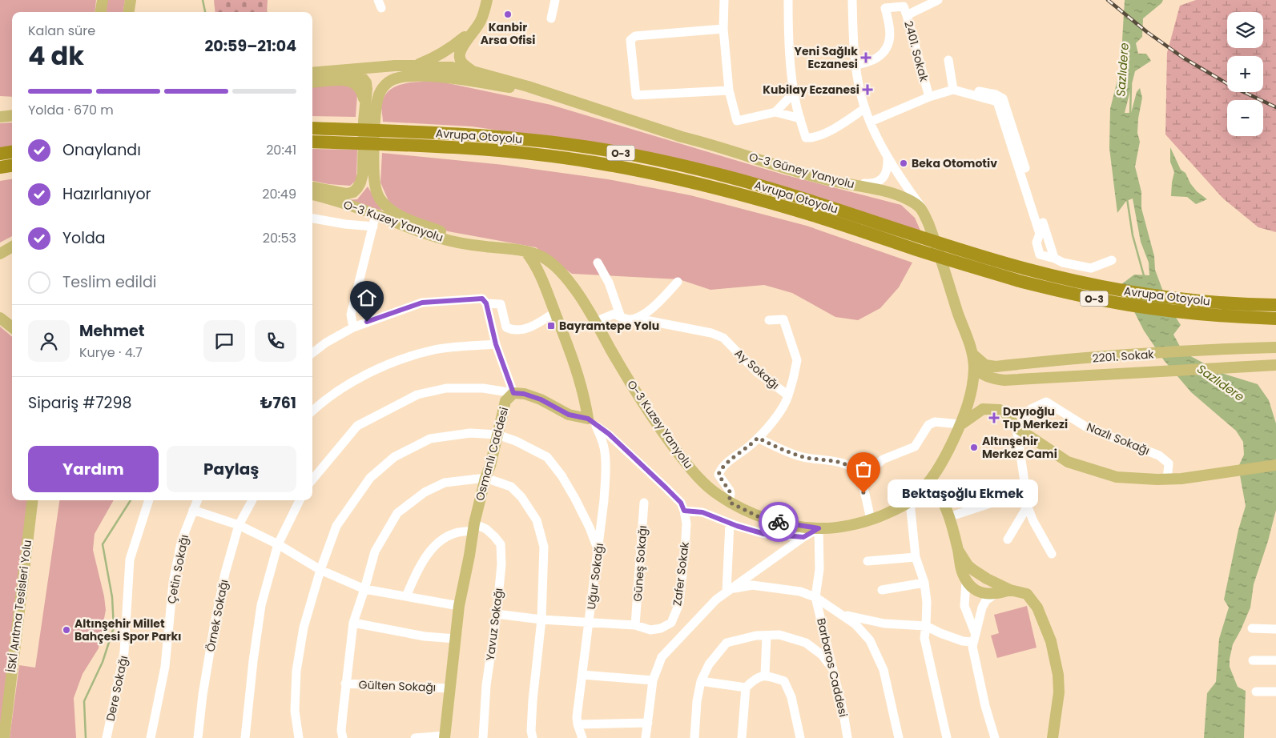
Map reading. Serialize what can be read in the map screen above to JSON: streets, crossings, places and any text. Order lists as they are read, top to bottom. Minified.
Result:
{"streets":{"highway":["Avrupa Otoyolu","O-3"],"main road":["O-3 Güney Yanyolu","O-3 Kuzey Yanyolu","2201. Sokak","Osmanlı Caddesi","İSKİ Arıtma Tesisleri Yolu"],"street":["2401. Sokak","Ay Sokağı","Nazlı Sokağı","Güneş Sokağı","Çetin Sokağı","Zafer Sokak","Uğur Sokağı","Örnek Sokağı","Yavuz Sokağı","Barbaros Caddesi","Gülten Sokağı","Dere Sokağı"]},"crossings":[["O-3 Kuzey Yanyolu","2201. Sokak"],["O-3 Kuzey Yanyolu","Ay Sokağı"],["Osmanlı Caddesi","Uğur Sokağı"],["Osmanlı Caddesi","Yavuz Sokağı"],["Osmanlı Caddesi","Gülten Sokağı"],["Güneş Sokağı","Zafer Sokak"],["Zafer Sokak","Uğur Sokağı"],["Zafer Sokak","Yavuz Sokağı"]],"water":["Sazlıdere"],"places":{"other":["Kanbir Arsa Ofisi","Beka Otomotiv","Altınşehir Merkez Cami","Bektaşoğlu Ekmek","Altınşehir Millet Bahçesi Spor Parkı"],"health":["Yeni Sağlık Eczanesi","Kubilay Eczanesi","Dayıoğlu Tıp Merkezi"],"transit":["Bayramtepe Yolu"]},"page":{"map_buttons":["+","−"],"heading":["4 dk","Kalan süre","20:59–21:04"],"panel":["Mehmet","Kurye · 4.7","Sipariş #7298","₺761"],"bar":"Yolda · 670 m","list":[["Onaylandı","20:41"],["Hazırlanıyor","20:49"],["Yolda","20:53"],"Teslim edildi"],"buttons":["Yardım","Paylaş"],"bubble":"Bektaşoğlu Ekmek"}}
